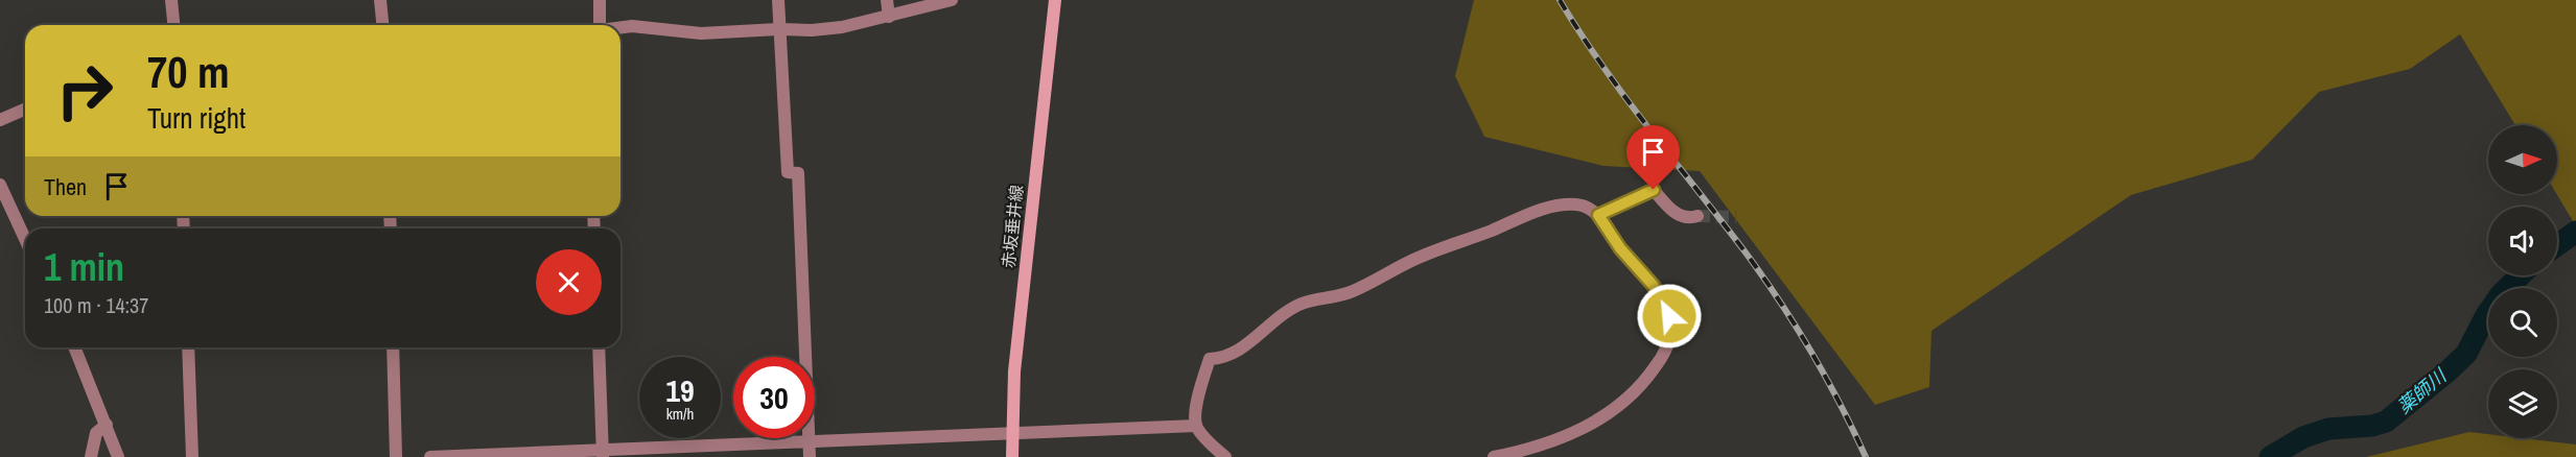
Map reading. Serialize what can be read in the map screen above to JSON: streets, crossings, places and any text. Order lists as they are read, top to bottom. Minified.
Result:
{"streets":{"main road":["赤坂垂井線"]},"water":["薬師川"],"north":"right","page":{"turn":["70 m","Turn right"],"then":"Then","heading":["1 min","100 m · 14:37"],"speed":"19 km/h","limit":"30"}}
